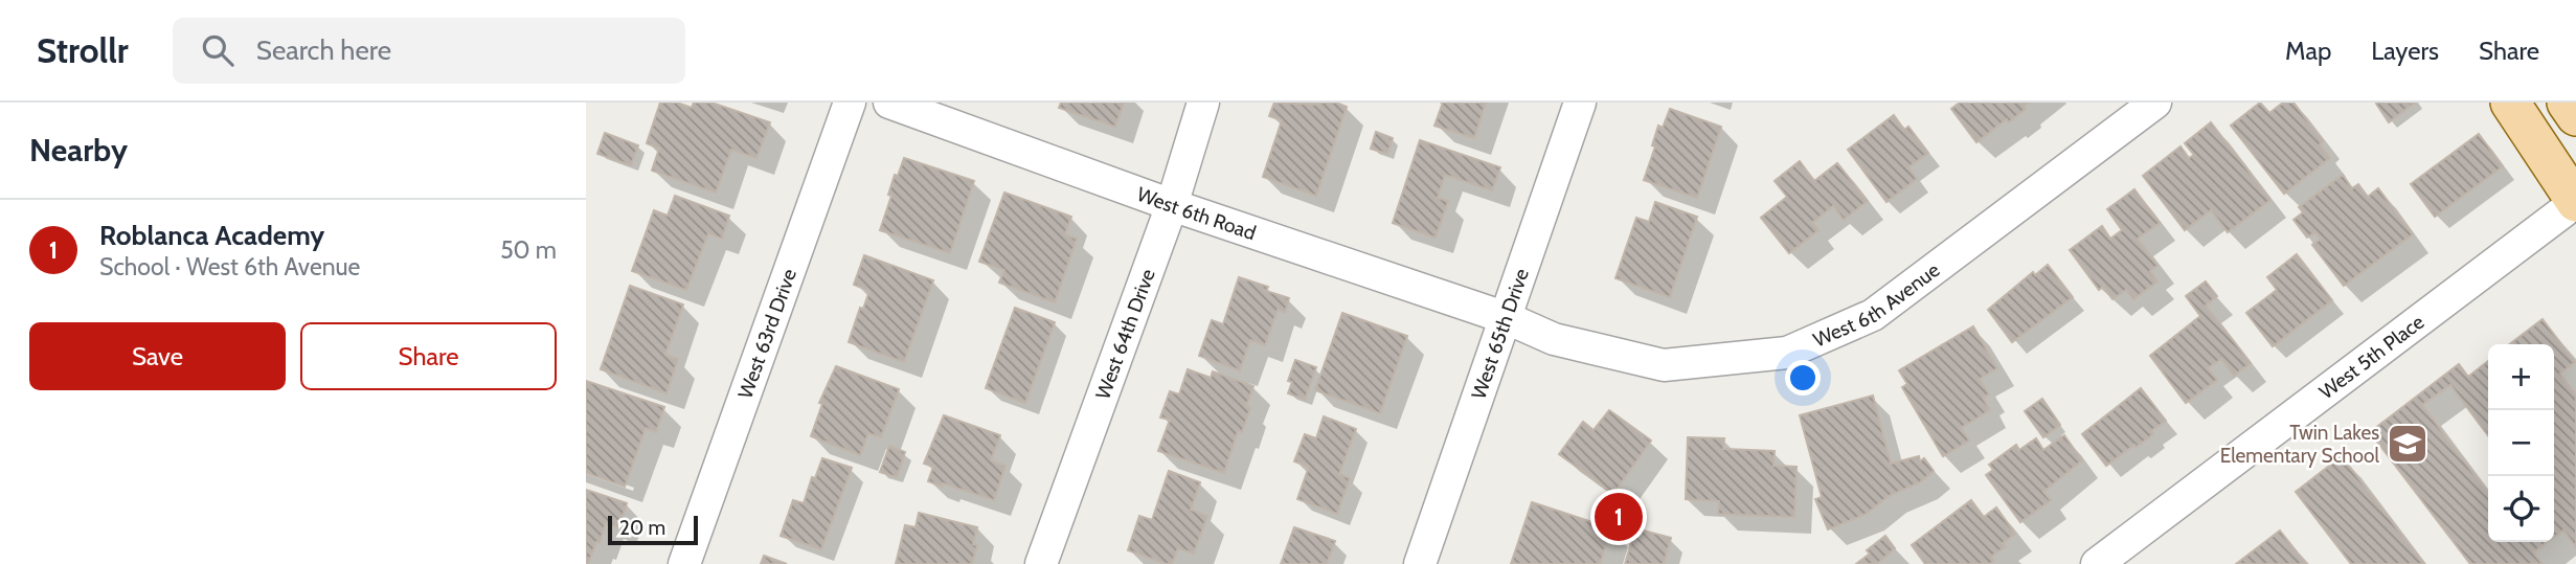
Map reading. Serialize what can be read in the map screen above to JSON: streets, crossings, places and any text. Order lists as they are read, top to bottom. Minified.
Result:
{"streets":{"street":["West 6th Road","West 6th Avenue","West 63rd Drive","West 64th Drive","West 65th Drive","West 5th Place"]},"crossings":[["West 6th Road","West 6th Avenue"],["West 6th Road","West 64th Drive"],["West 6th Road","West 65th Drive"],["West 6th Avenue","West 65th Drive"]],"places":{"school or university":["Twin Lakes Elementary School"]},"scale_bar":"20 m","page":{"header":"Strollr","search":"Search here","nav":["Map","Layers","Share"],"heading":"Nearby","list":[{"mark":"1","name":"Roblanca Academy","note":"School · West 6th Avenue","value":"50 m"}],"buttons":["Save","Share"],"map_buttons":["+","−"],"pins":"1","scale":"20 m"}}
